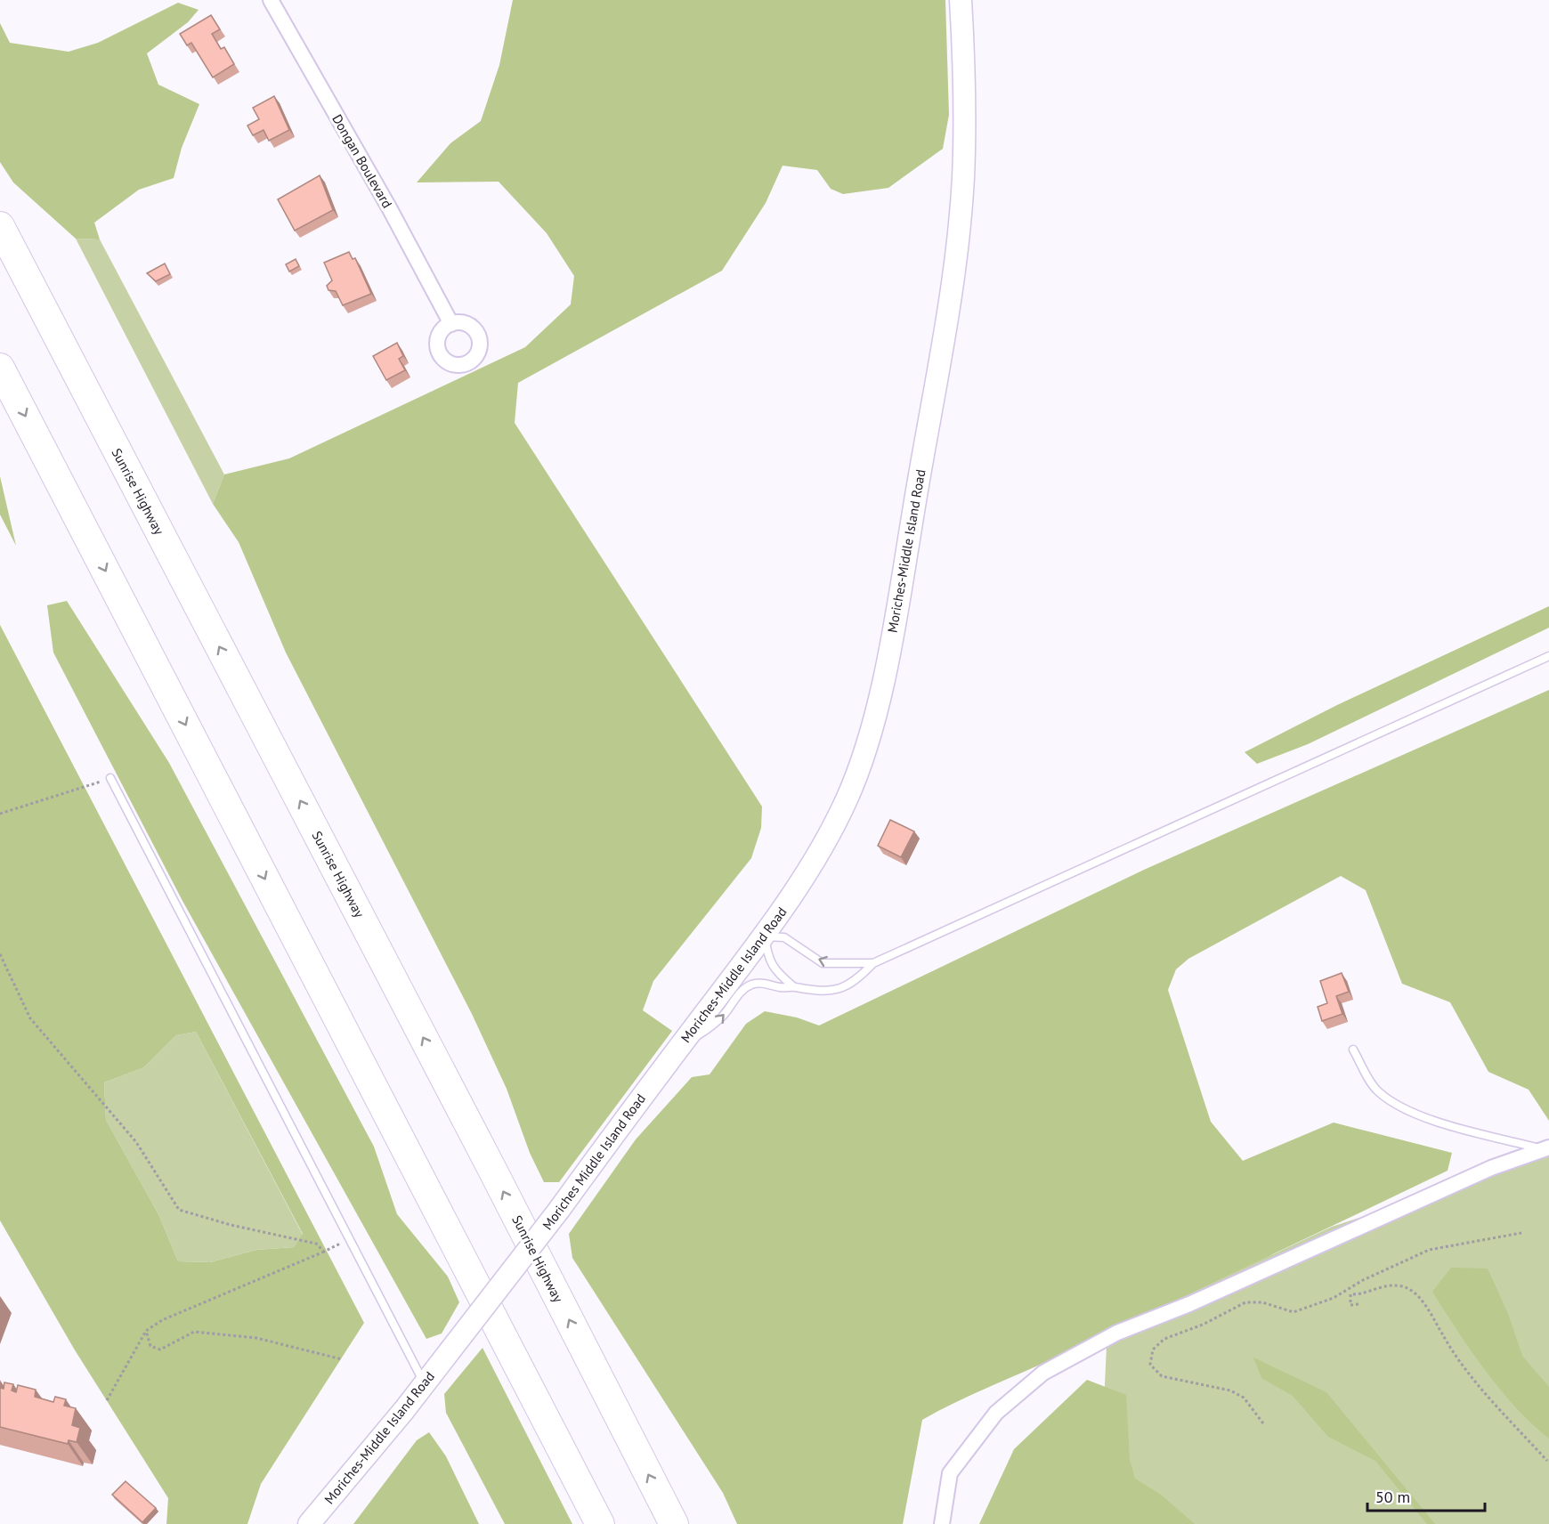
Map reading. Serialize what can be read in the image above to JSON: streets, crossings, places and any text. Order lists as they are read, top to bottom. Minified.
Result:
{"streets":{"highway":["Sunrise Highway"],"main road":["Moriches-Middle Island Road","Moriches Middle Island Road"],"street":["Dongan Boulevard"]},"crossings":[["Moriches-Middle Island Road","Moriches Middle Island Road"]],"scale_bar":"50 m"}
